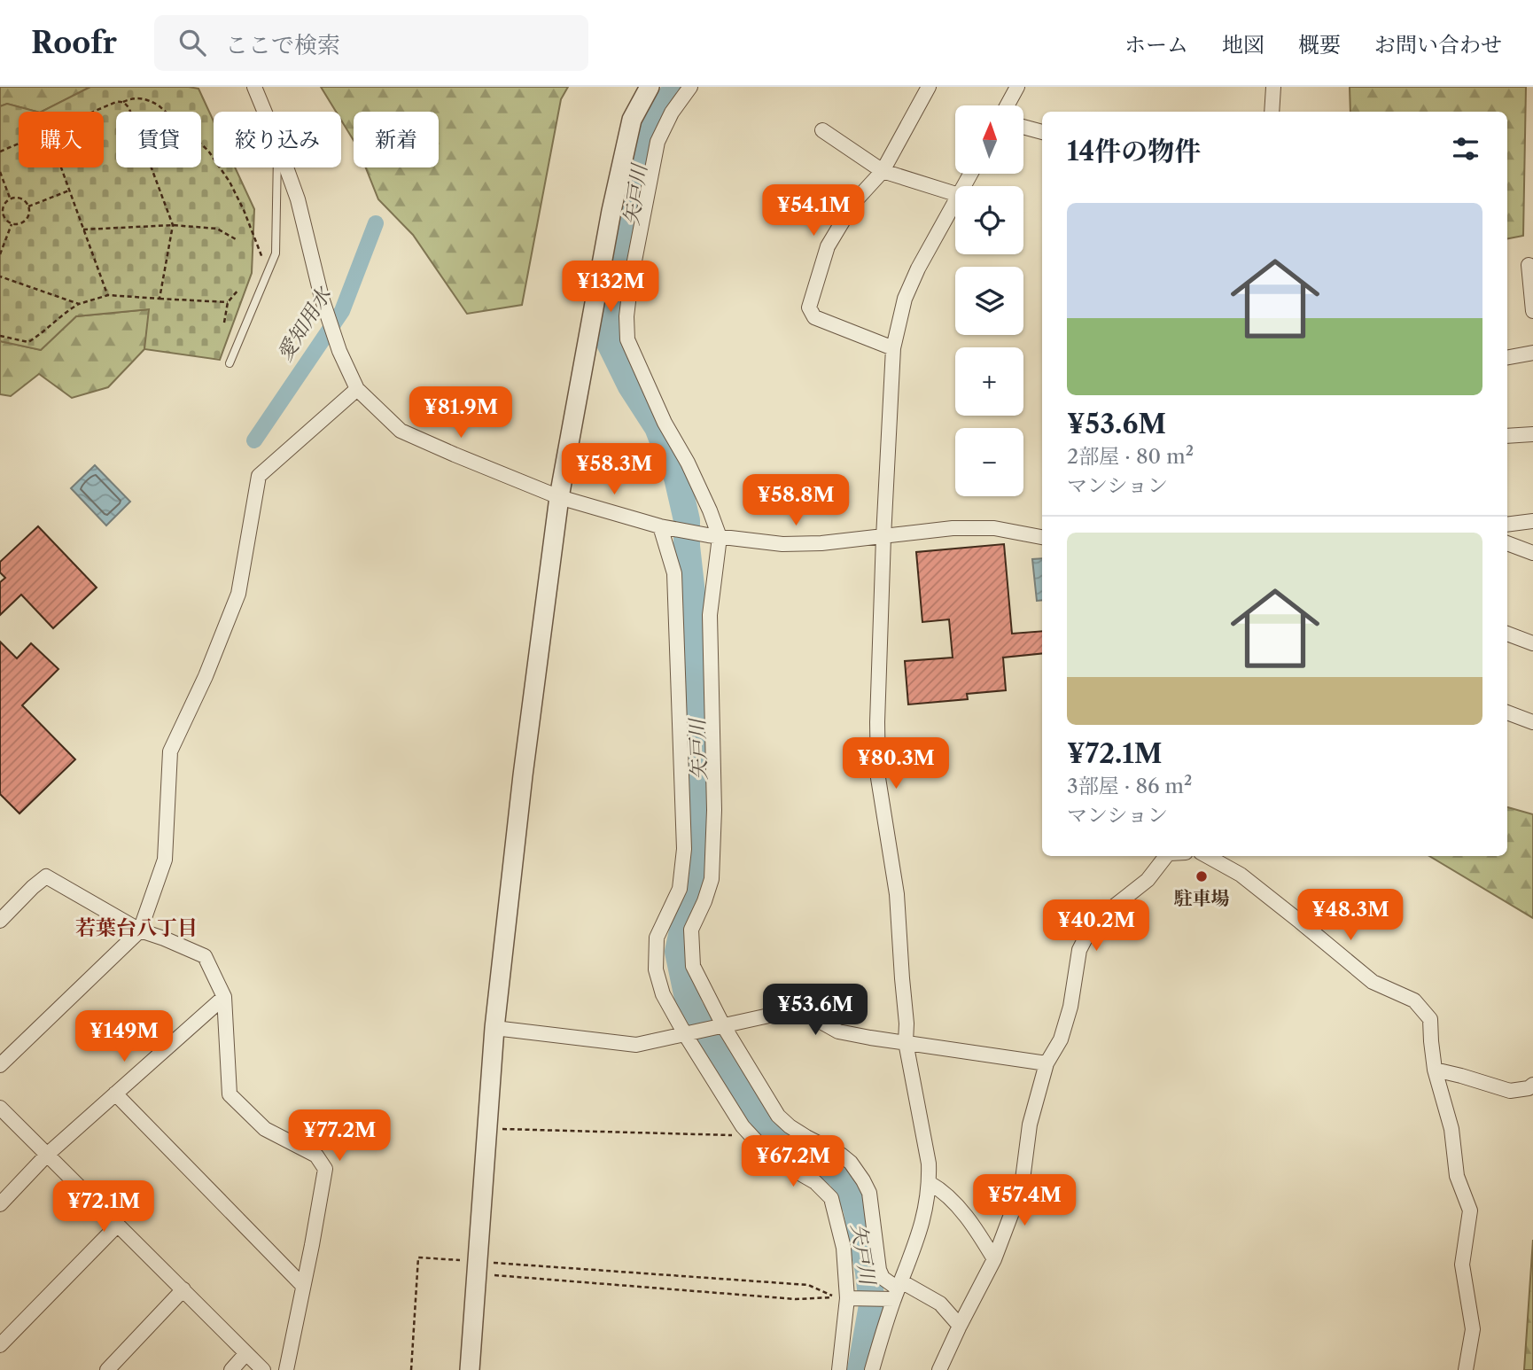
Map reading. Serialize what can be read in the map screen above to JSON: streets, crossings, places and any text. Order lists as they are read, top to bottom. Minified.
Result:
{"districts":["若葉台八丁目"],"water":["矢戸川","愛知用水"],"places":["駐車場"],"north":"top","page":{"header":"Roofr","search":"ここで検索","nav":["ホーム","地図","概要","お問い合わせ"],"map_buttons":["+","−"],"chip":["購入","賃貸","絞り込み","新着"],"heading":"14件の物件","price":["¥54.1M","¥132M","¥81.9M","¥58.3M","¥58.8M","¥80.3M","¥48.3M","¥40.2M","¥53.6M","¥149M","¥77.2M","¥67.2M","¥57.4M","¥72.1M"],"list":[{"name":"¥53.6M","note":"2部屋 · 80 m² · マンション"},{"name":"¥72.1M","note":"3部屋 · 86 m² · マンション"}]}}
